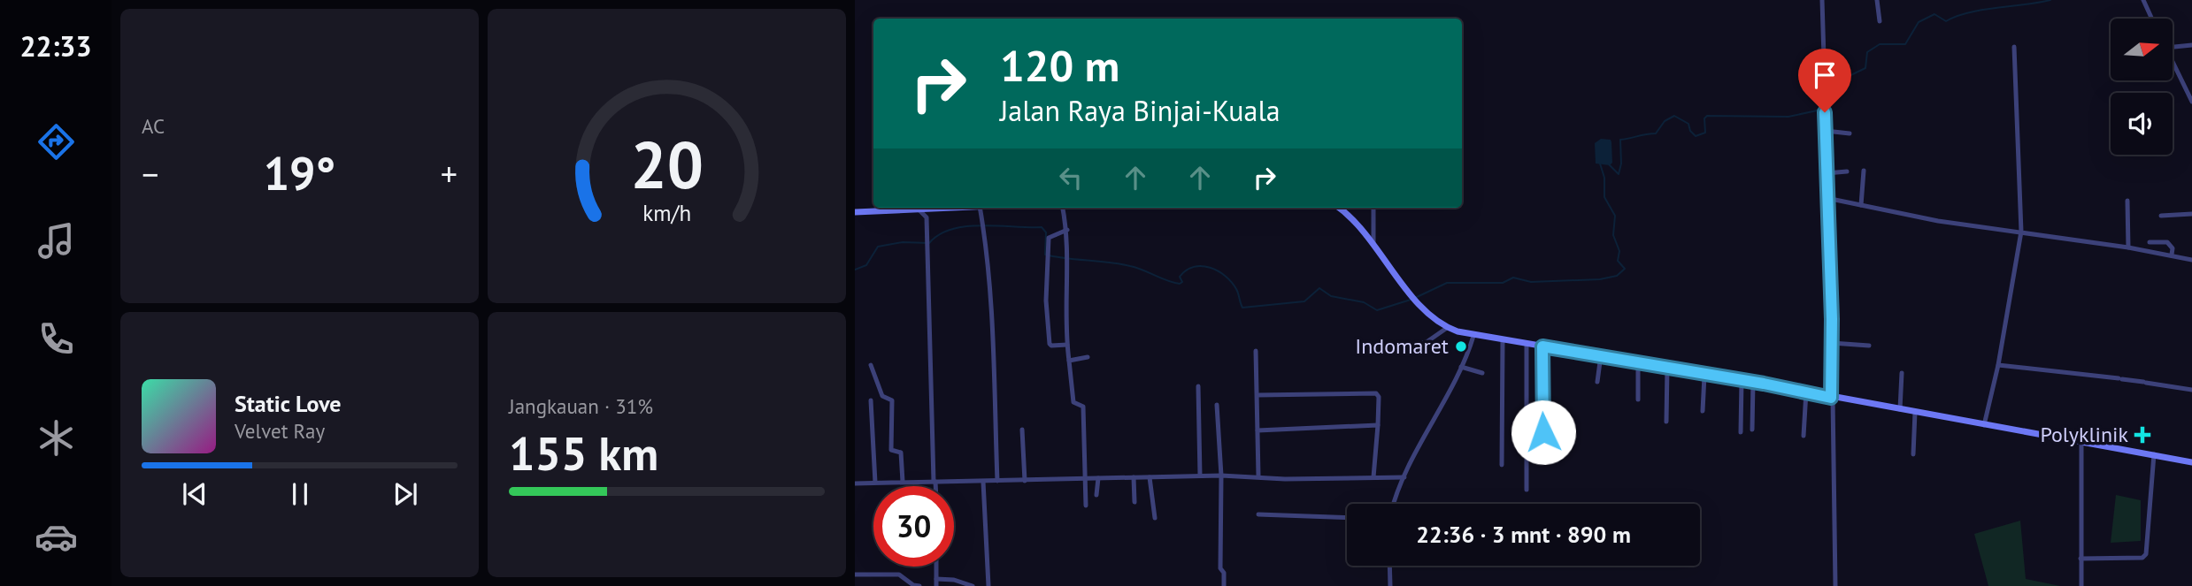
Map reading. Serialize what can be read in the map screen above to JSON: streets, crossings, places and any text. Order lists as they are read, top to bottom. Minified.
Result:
{"places":{"other":["Indomaret"],"health":["Polyklinik"]},"north":"right","page":{"tabs":"22:33","tile":["AC",["Jangkauan · 31%","155 km"]],"turn":["120 m","Jalan Raya Binjai-Kuala"],"heat":["−","19°","+"],"song":["Static Love","Velvet Ray"],"limit":"30","trip":"22:36 · 3 mnt · 890 m","gauge":["20","km/h"]}}
